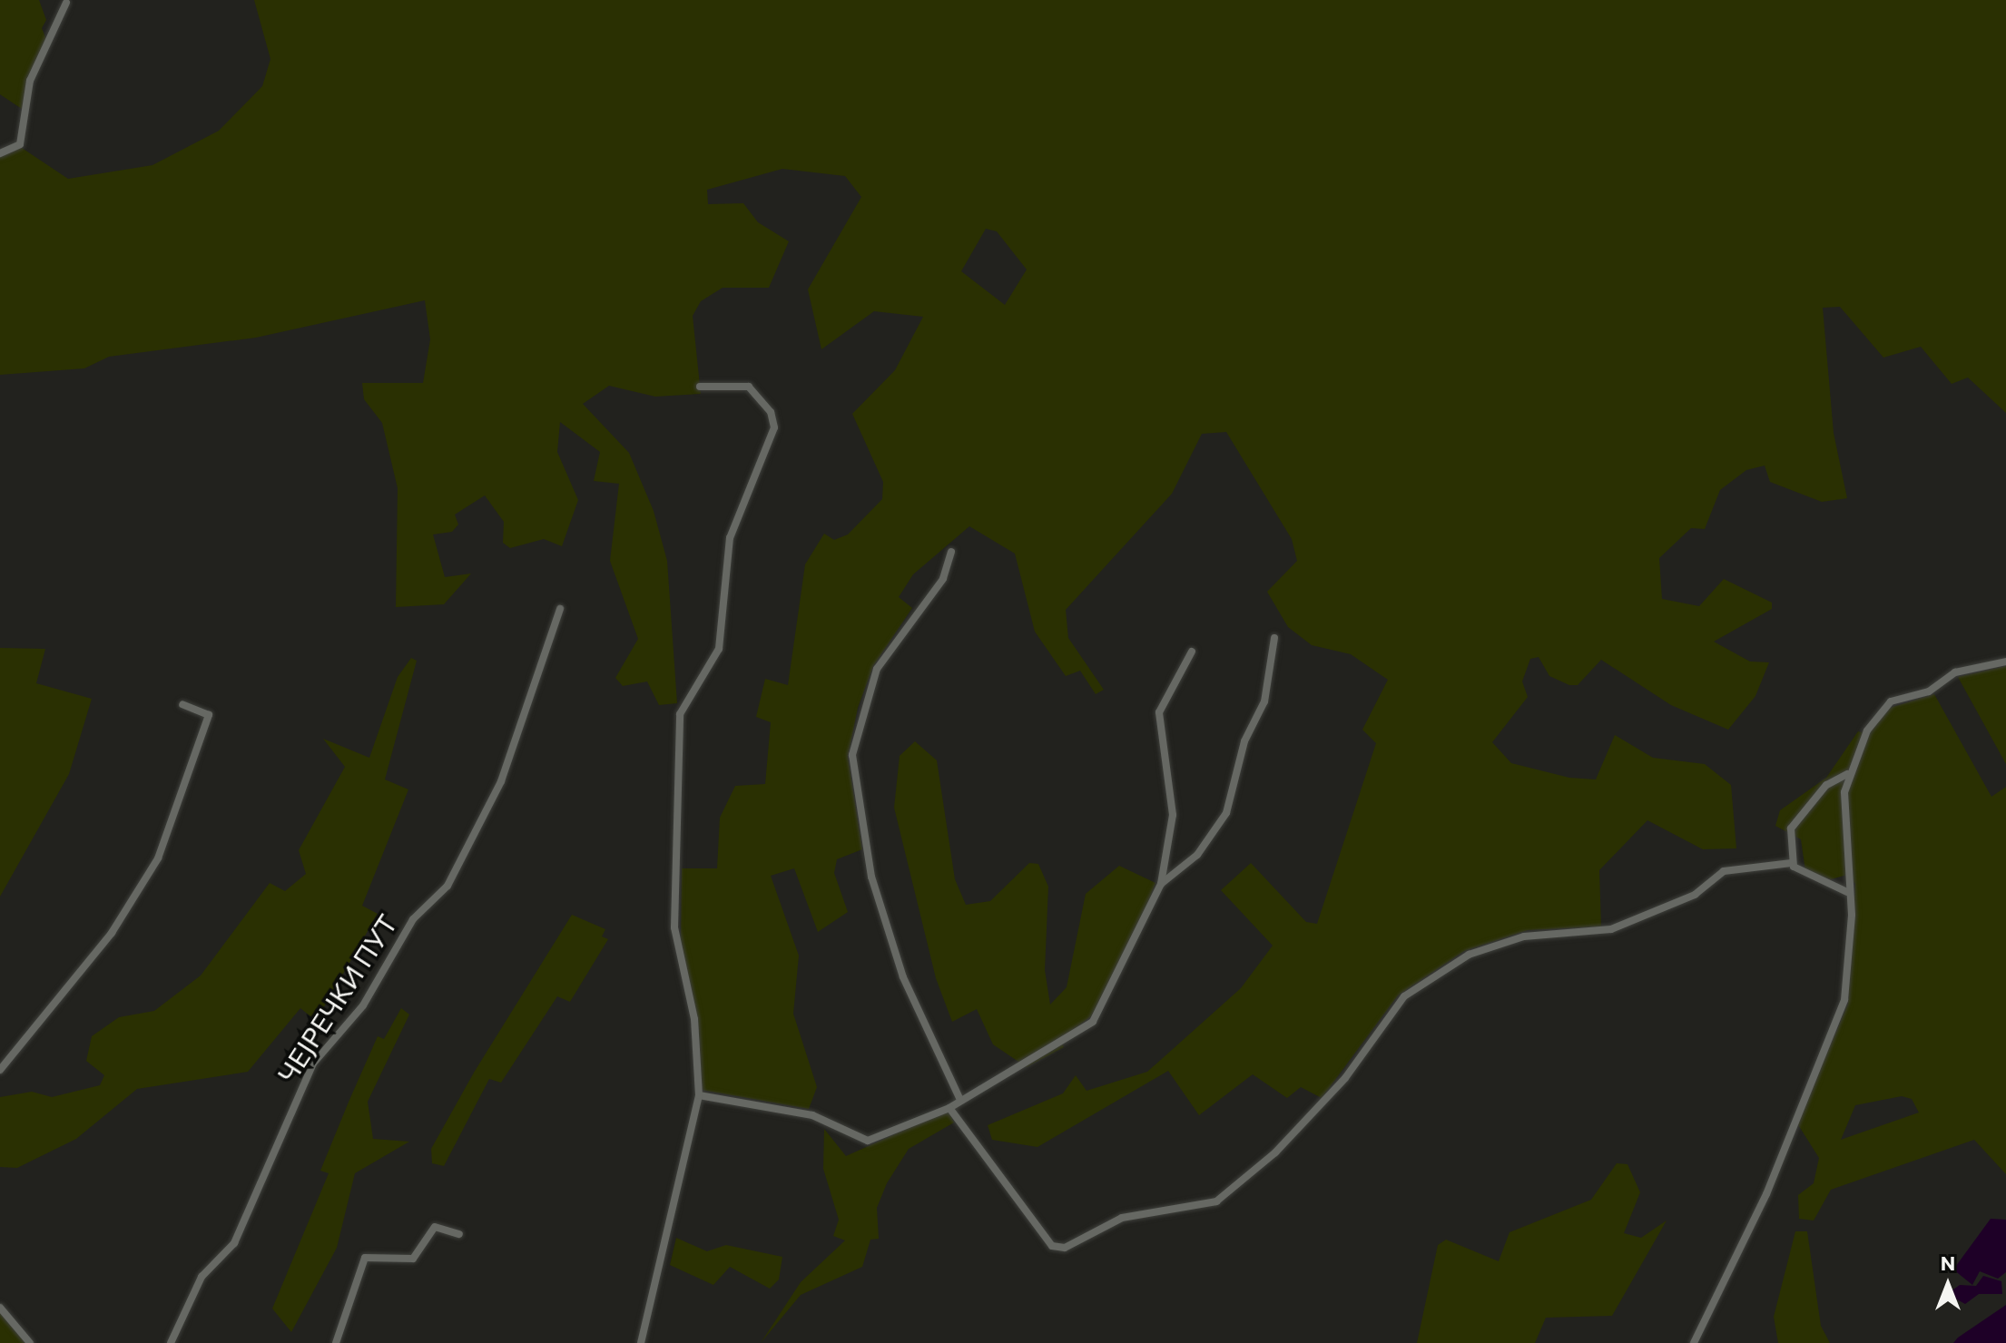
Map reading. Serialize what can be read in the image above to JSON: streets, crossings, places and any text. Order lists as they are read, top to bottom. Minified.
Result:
{"streets":{"street":["ЧЕЈРЕЧКИ ПУТ"]},"north":"top"}
